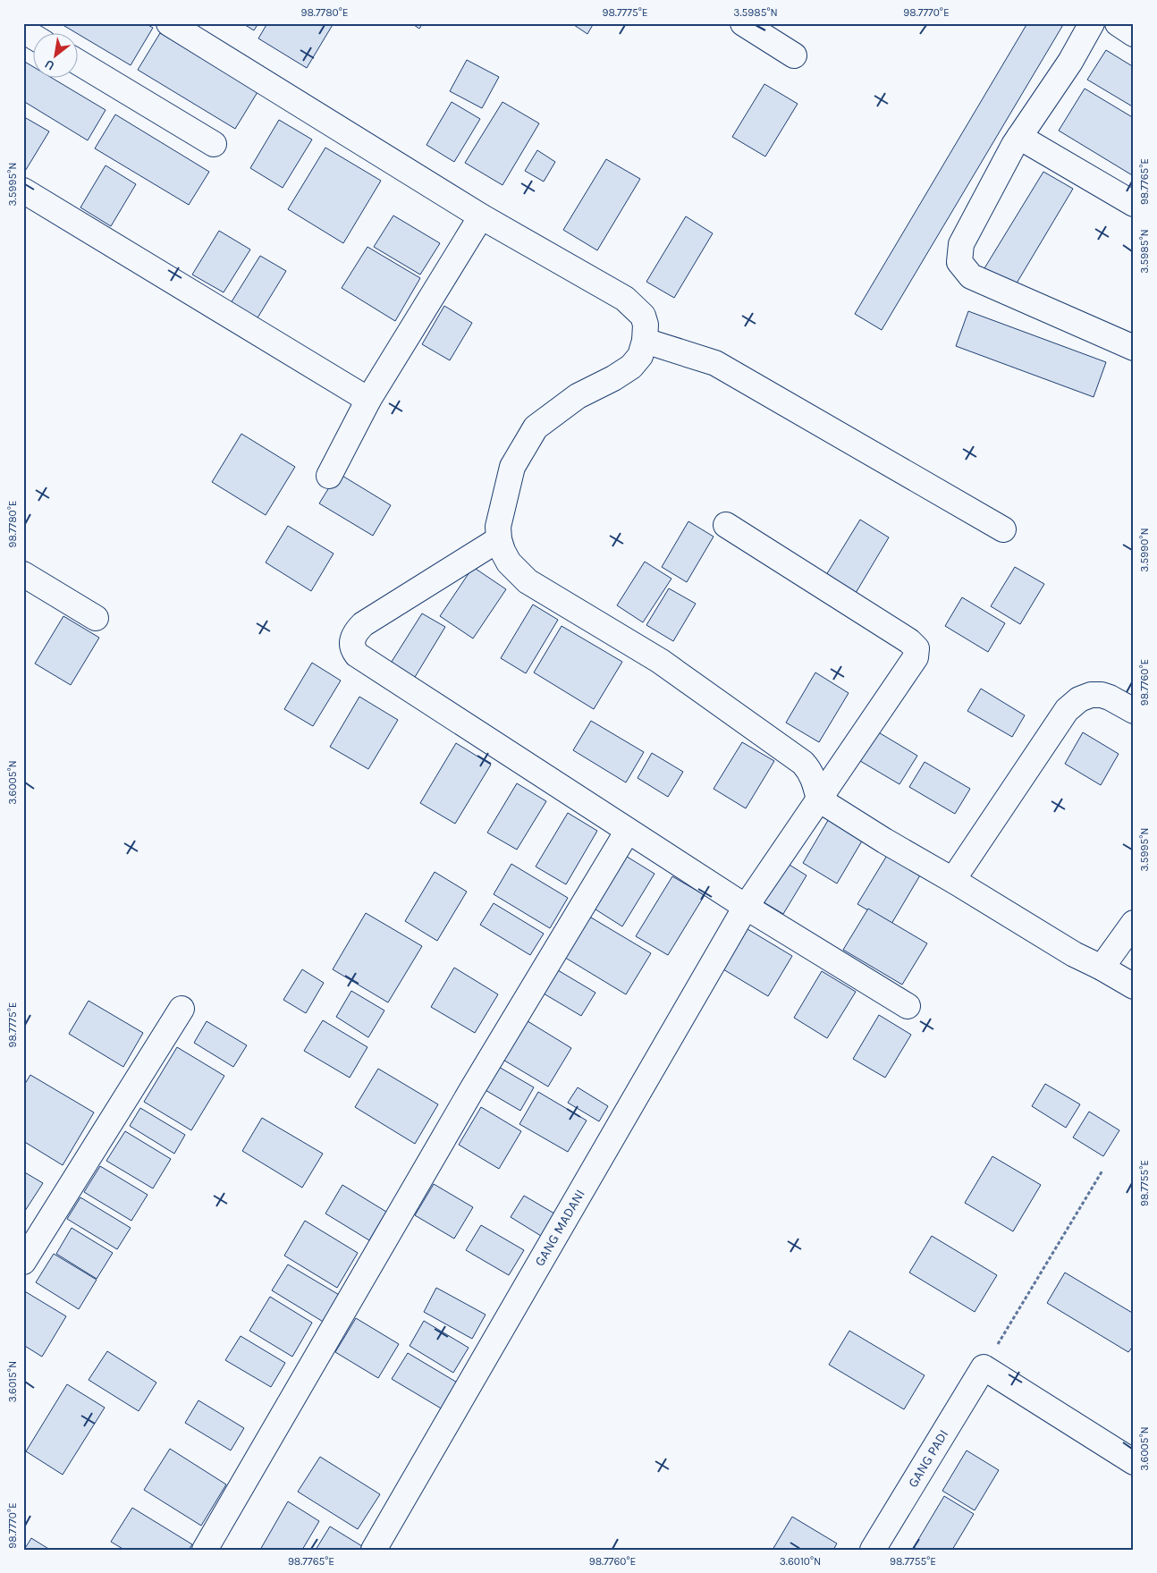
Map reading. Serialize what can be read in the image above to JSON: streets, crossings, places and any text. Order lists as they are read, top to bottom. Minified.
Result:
{"streets":{"street":["GANG MADANI","GANG PADI"]},"north":"bottom left","coordinates":["98.7780°E","98.7775°E","3.5985°N","98.7770°E","98.7765°E","3.5995°N","3.5990°N","98.7760°E","3.6005°N","98.7755°E","3.6015°N","3.6010°N"]}
